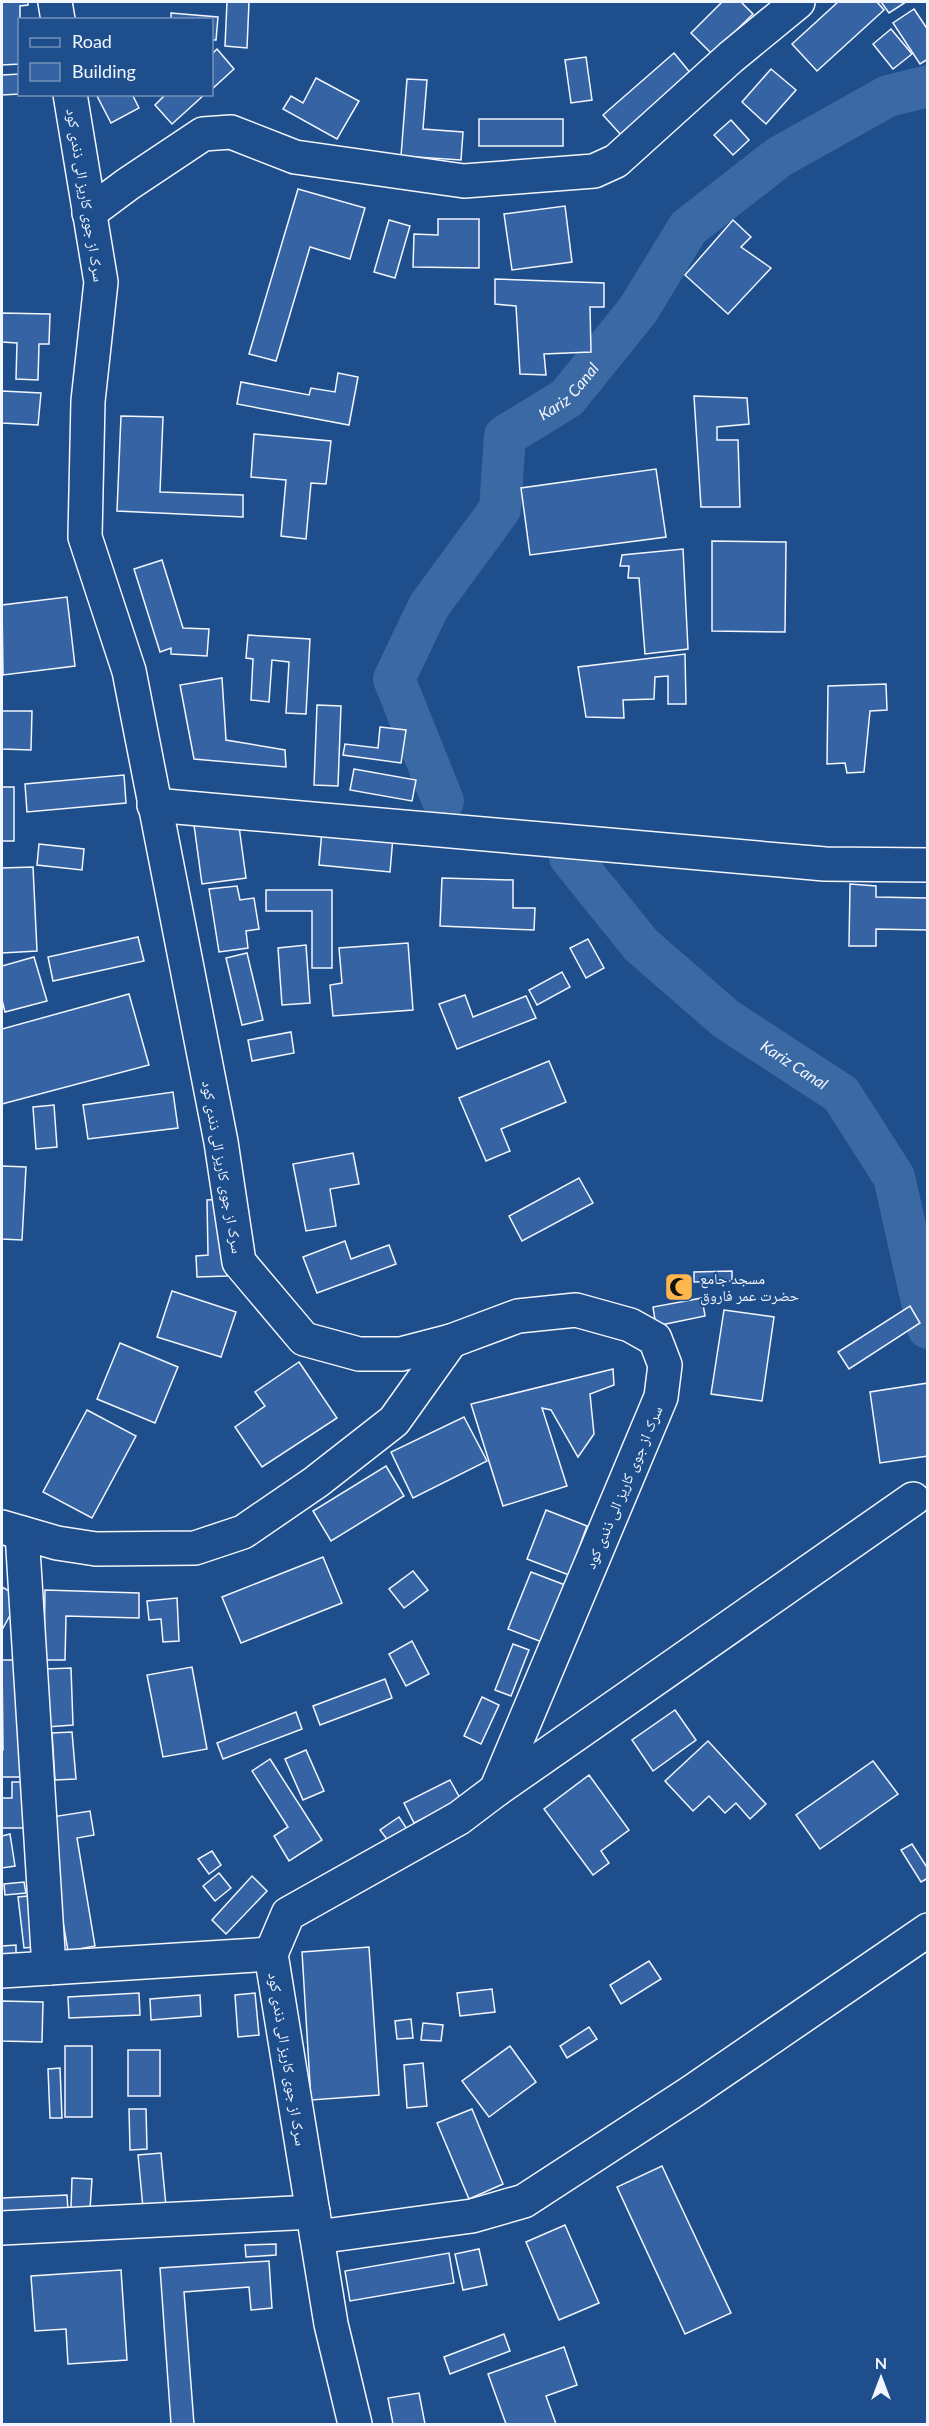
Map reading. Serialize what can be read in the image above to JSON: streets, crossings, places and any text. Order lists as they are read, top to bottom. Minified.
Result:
{"streets":{"street":["سرک از جوی کاریز الی ذندی کود"]},"water":["Kariz Canal"],"places":{"mosque":["مسجد جامع حضرت عمر فاروق"]},"legend":["Road","Building"],"north":"top"}
